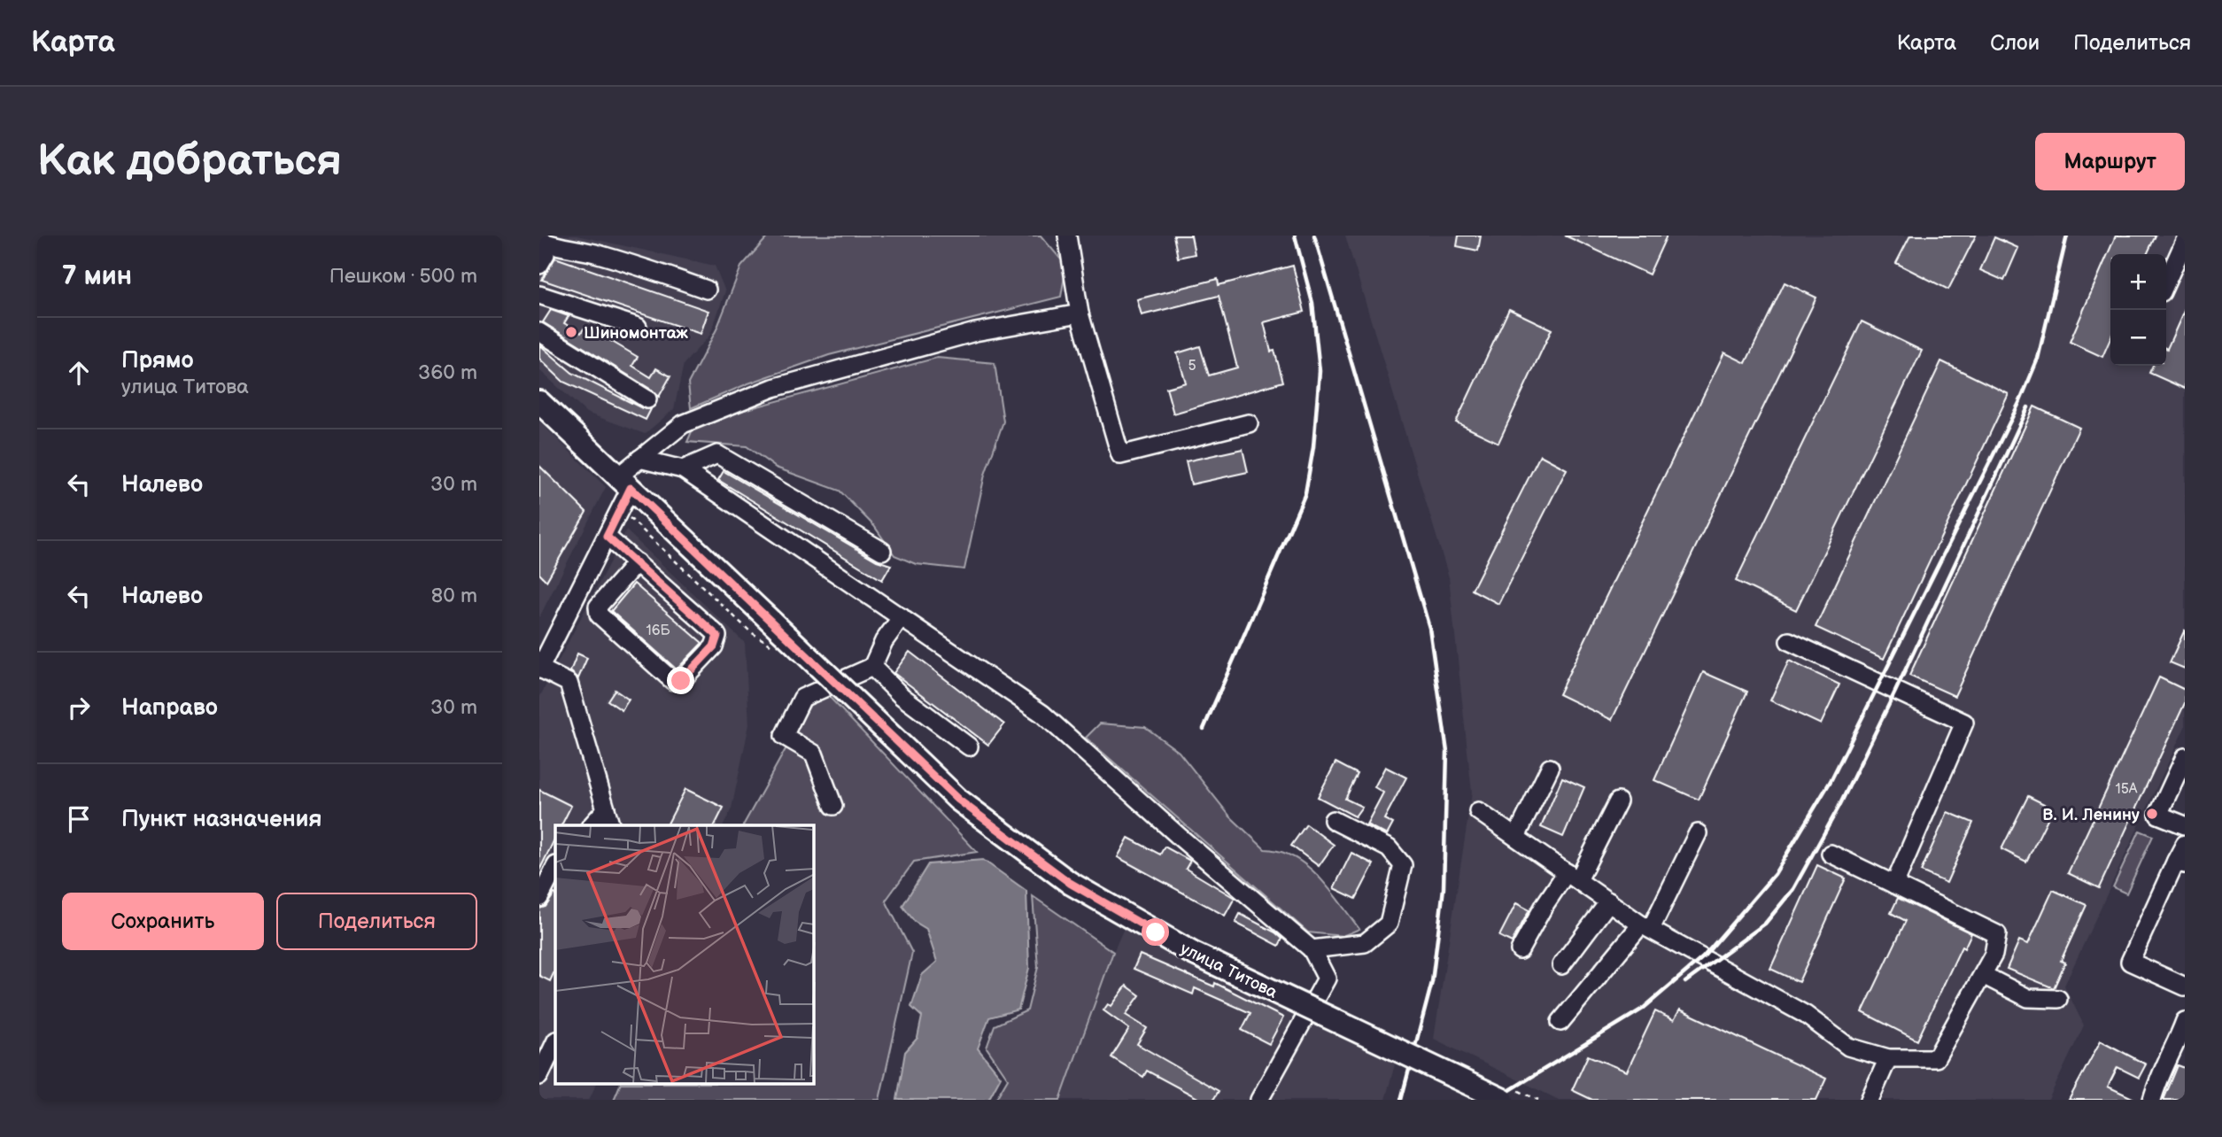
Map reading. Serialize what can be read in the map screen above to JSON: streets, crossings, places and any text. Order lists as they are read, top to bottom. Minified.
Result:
{"streets":{"main road":["улица Титова"]},"places":["Шиномонтаж","В. И. Ленину"],"house_numbers":["5","16Б","15А"],"page":{"header":"Карта","nav":["Карта","Слои","Поделиться"],"buttons":["Маршрут",["Сохранить","Поделиться"]],"title":"Как добраться","heading":["7 мин","Пешком · 500 m"],"map_buttons":["+","−"],"list":[["Прямо","улица Титова","360 m"],["Налево","30 m"],["Налево","80 m"],["Направо","30 m"],"Пункт назначения"]}}
